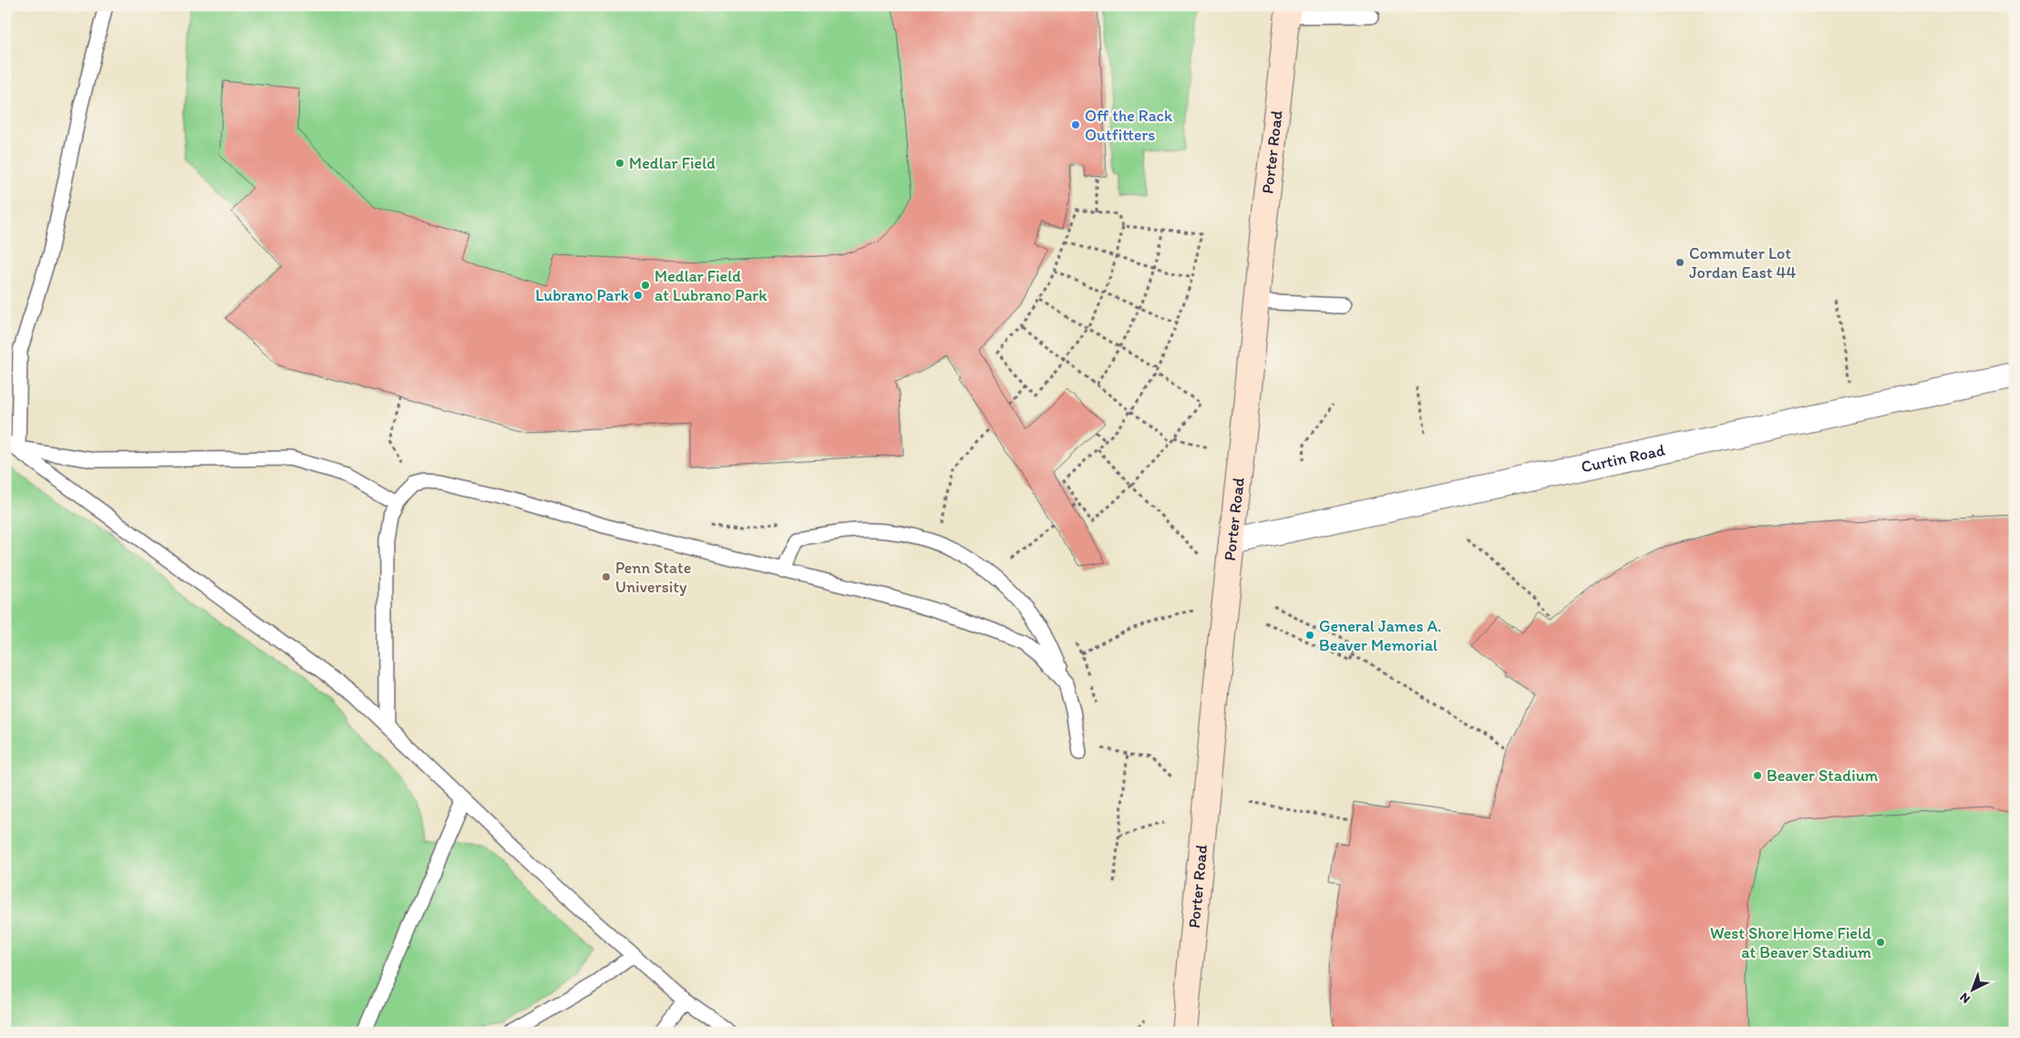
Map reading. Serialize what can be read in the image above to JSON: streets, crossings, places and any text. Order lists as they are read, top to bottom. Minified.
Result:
{"streets":{"street":["Porter Road","Curtin Road"]},"crossings":[["Porter Road","Curtin Road"]],"places":["Off the Rack Outfitters","Medlar Field","Commuter Lot Jordan East 44","Medlar Field at Lubrano Park","Lubrano Park","Penn State University","General James A. Beaver Memorial","Beaver Stadium","West Shore Home Field at Beaver Stadium"],"north":"bottom left"}
